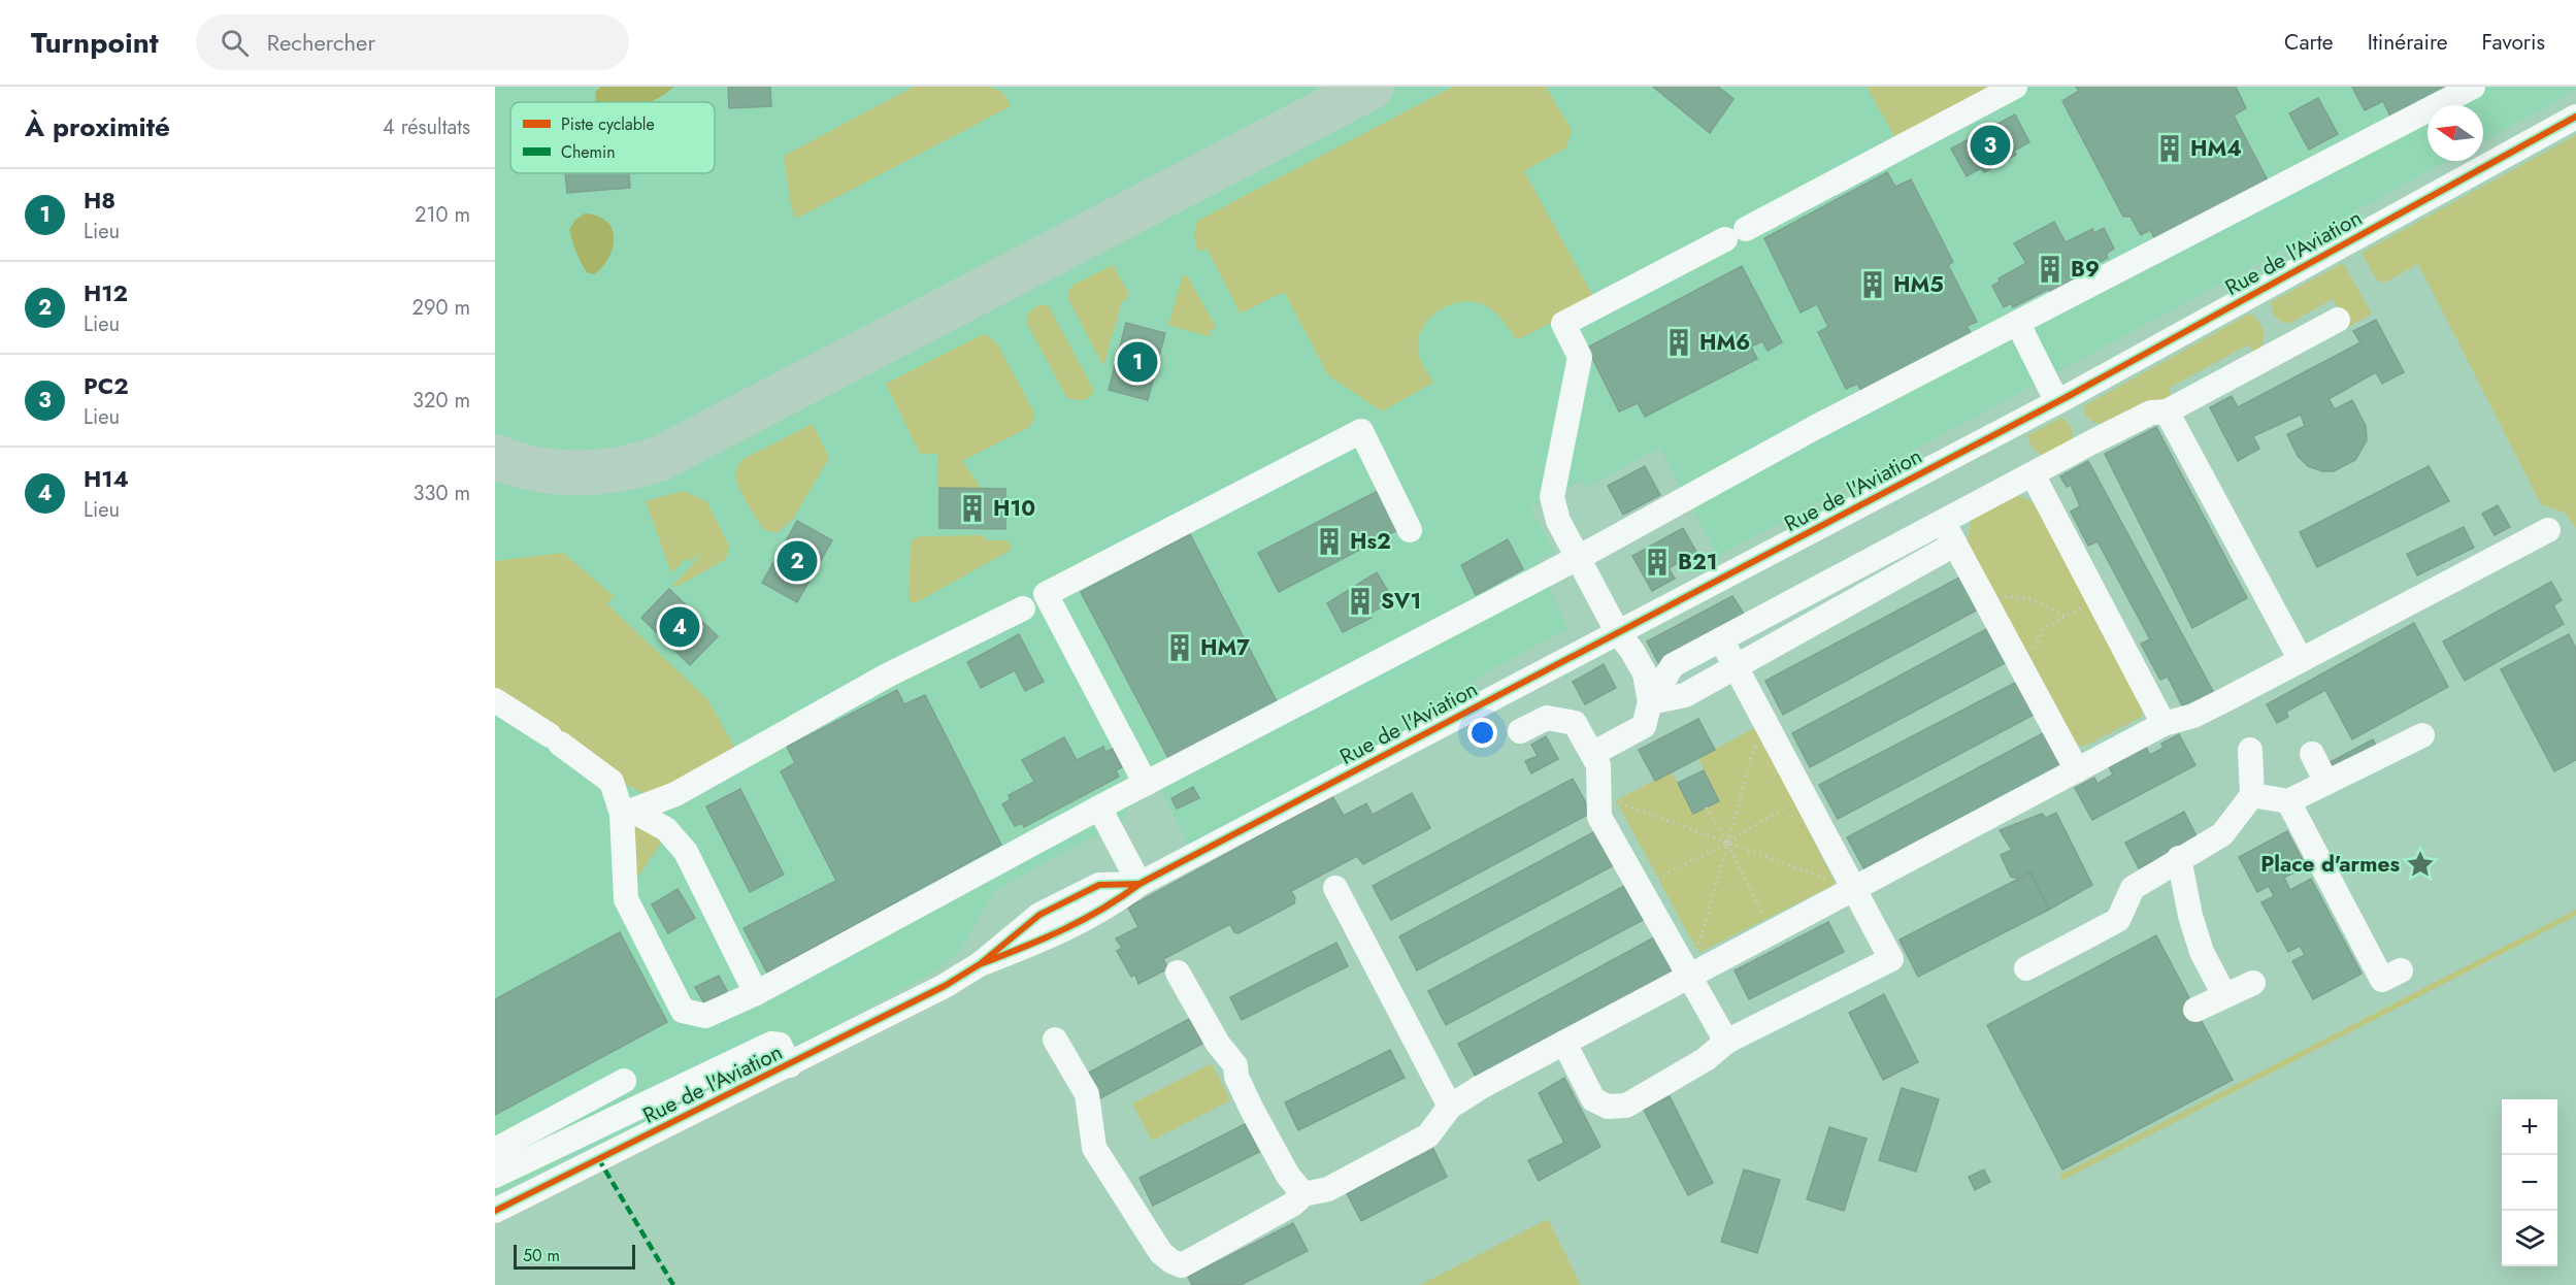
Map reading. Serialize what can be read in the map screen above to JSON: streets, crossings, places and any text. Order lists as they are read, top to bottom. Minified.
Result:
{"streets":{"street":["Rue de l'Aviation"]},"places":{"building":["HM4","B9","HM5","HM6","H10","Hs2","B21","SV1","HM7"],"place":["Place d'armes"]},"legend":["Piste cyclable","Chemin"],"scale_bar":"50 m","north":"left","page":{"header":"Turnpoint","search":"Rechercher","nav":["Carte","Itinéraire","Favoris"],"heading":["À proximité","4 résultats"],"pins":["3","1","2","4"],"list":[{"mark":"1","name":"H8","note":"Lieu","value":"210 m"},{"mark":"2","name":"H12","note":"Lieu","value":"290 m"},{"mark":"3","name":"PC2","note":"Lieu","value":"320 m"},{"mark":"4","name":"H14","note":"Lieu","value":"330 m"}],"map_buttons":["+","−"],"scale":"50 m"}}
